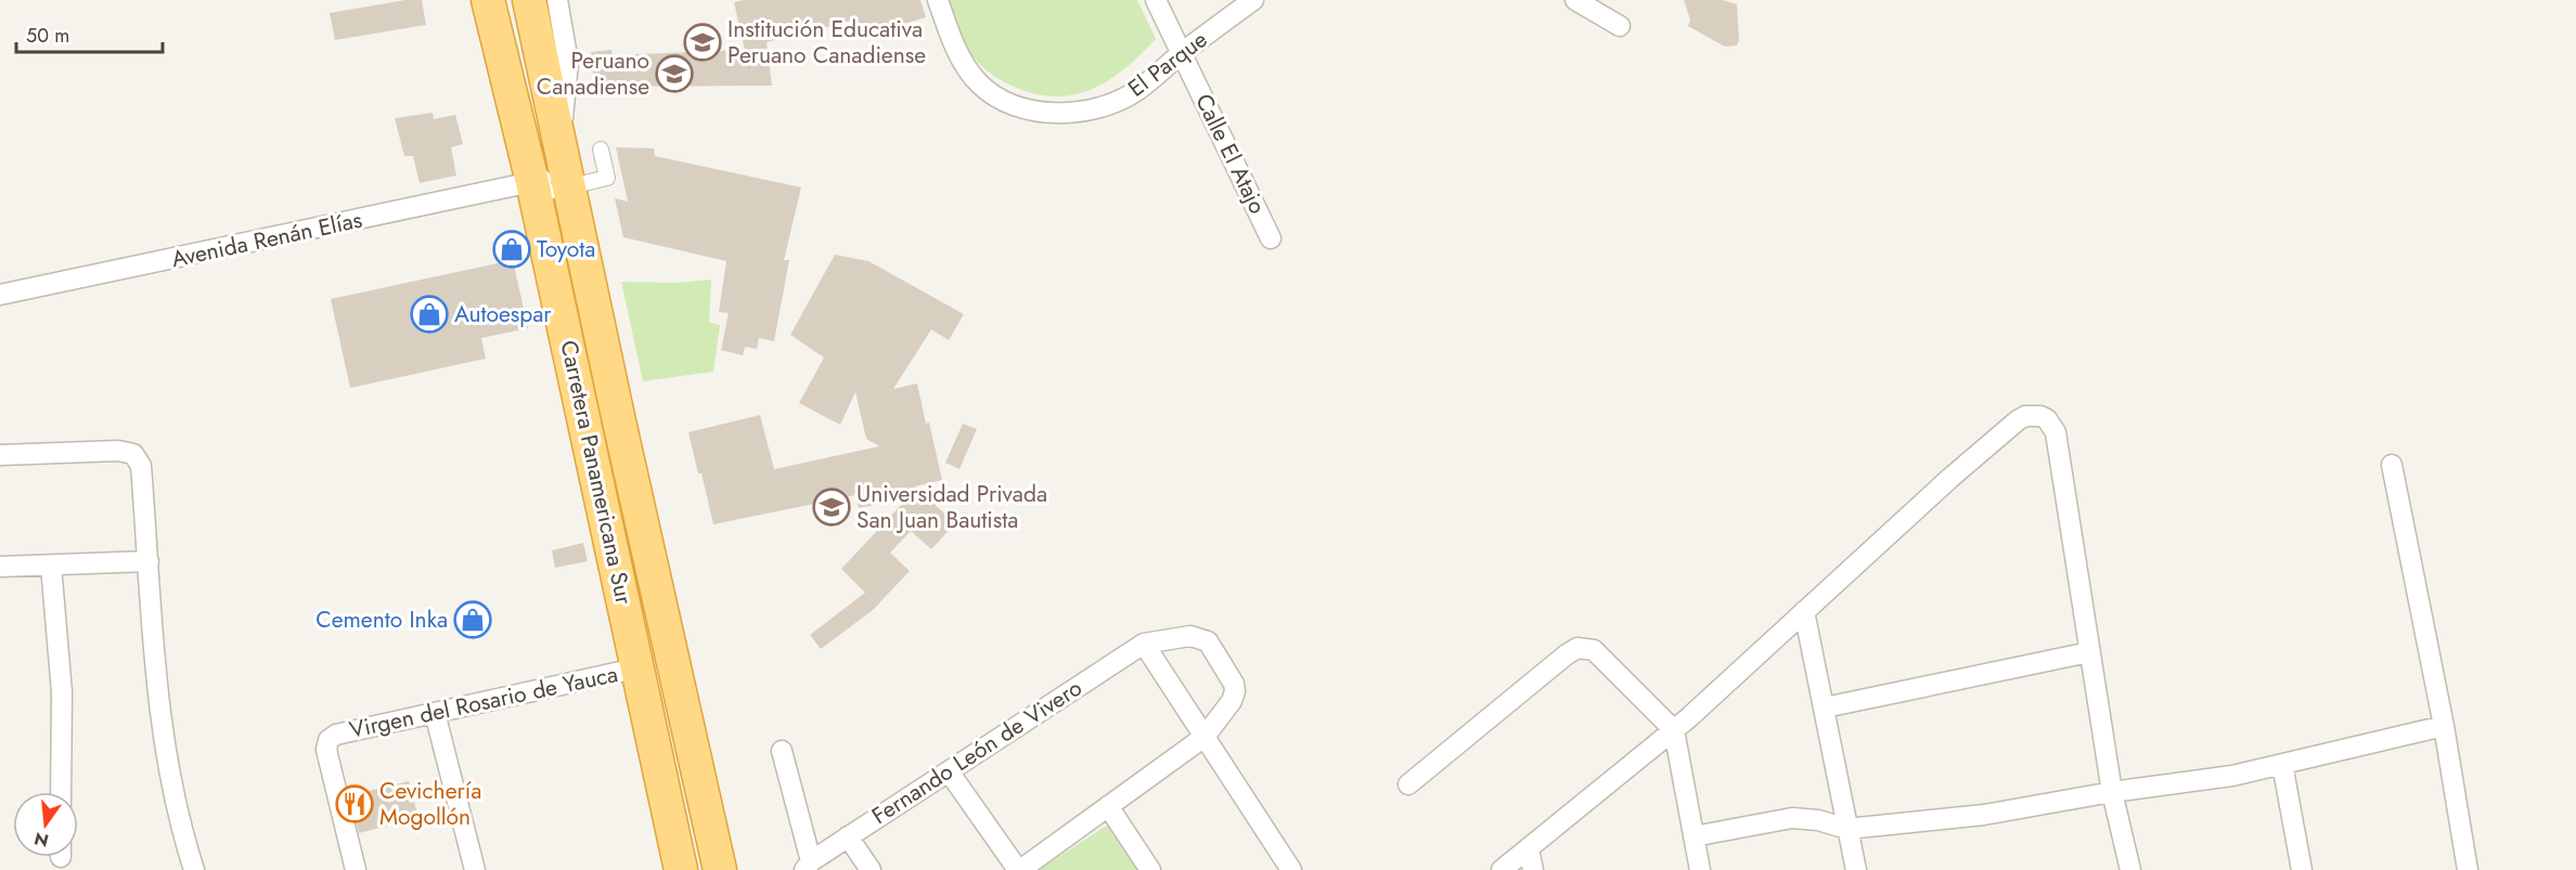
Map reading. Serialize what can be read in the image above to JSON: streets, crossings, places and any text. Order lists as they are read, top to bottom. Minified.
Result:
{"streets":{"highway":["Carretera Panamericana Sur"],"street":["El Parque","Calle El Atajo","Avenida Renán Elías","Virgen del Rosario de Yauca","Fernando León de Vivero"]},"crossings":[["El Parque","Calle El Atajo"],["Avenida Renán Elías","Carretera Panamericana Sur"],["Carretera Panamericana Sur","Virgen del Rosario de Yauca"]],"places":{"school or university":["Institución Educativa Peruano Canadiense","Peruano Canadiense","Universidad Privada San Juan Bautista"],"shop":["Toyota","Autoespar","Cemento Inka"],"restaurant":["Cevichería Mogollón"]},"scale_bar":"50 m","north":"bottom"}
